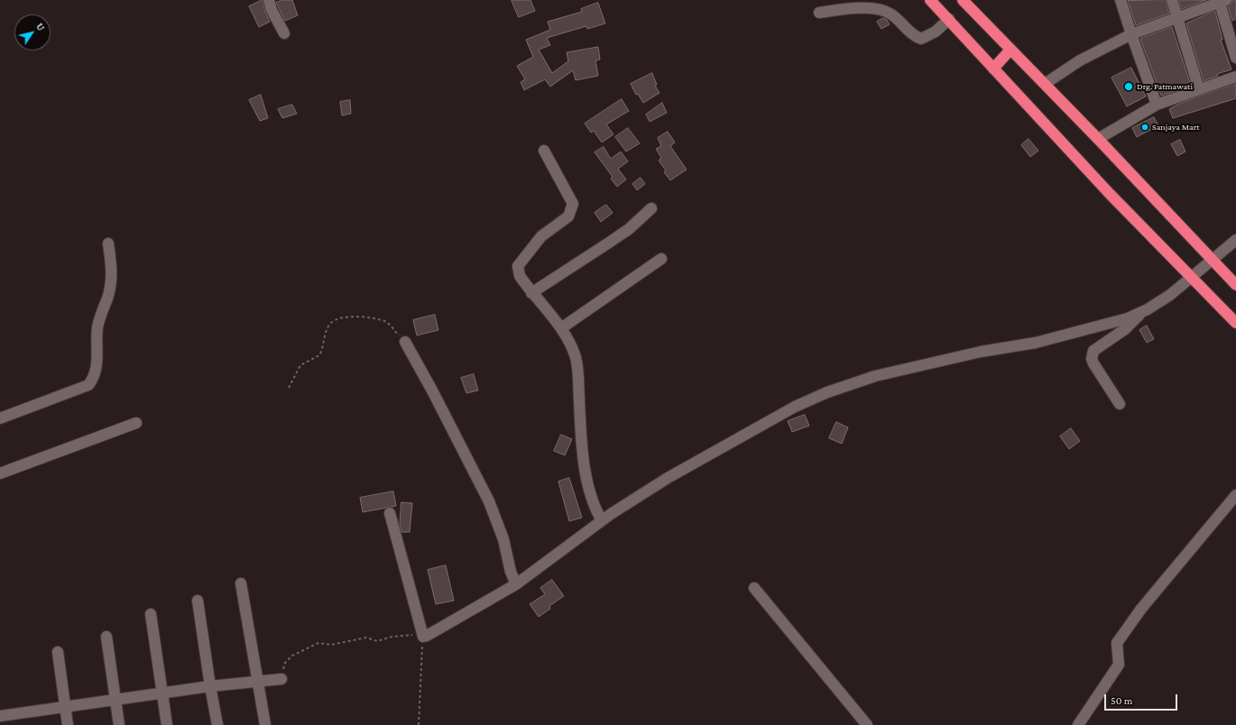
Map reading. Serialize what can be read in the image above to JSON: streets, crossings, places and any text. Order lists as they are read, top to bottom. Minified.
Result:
{"places":["Drg. Fatmawati","Sanjaya Mart"],"scale_bar":"50 m","north":"top right"}
